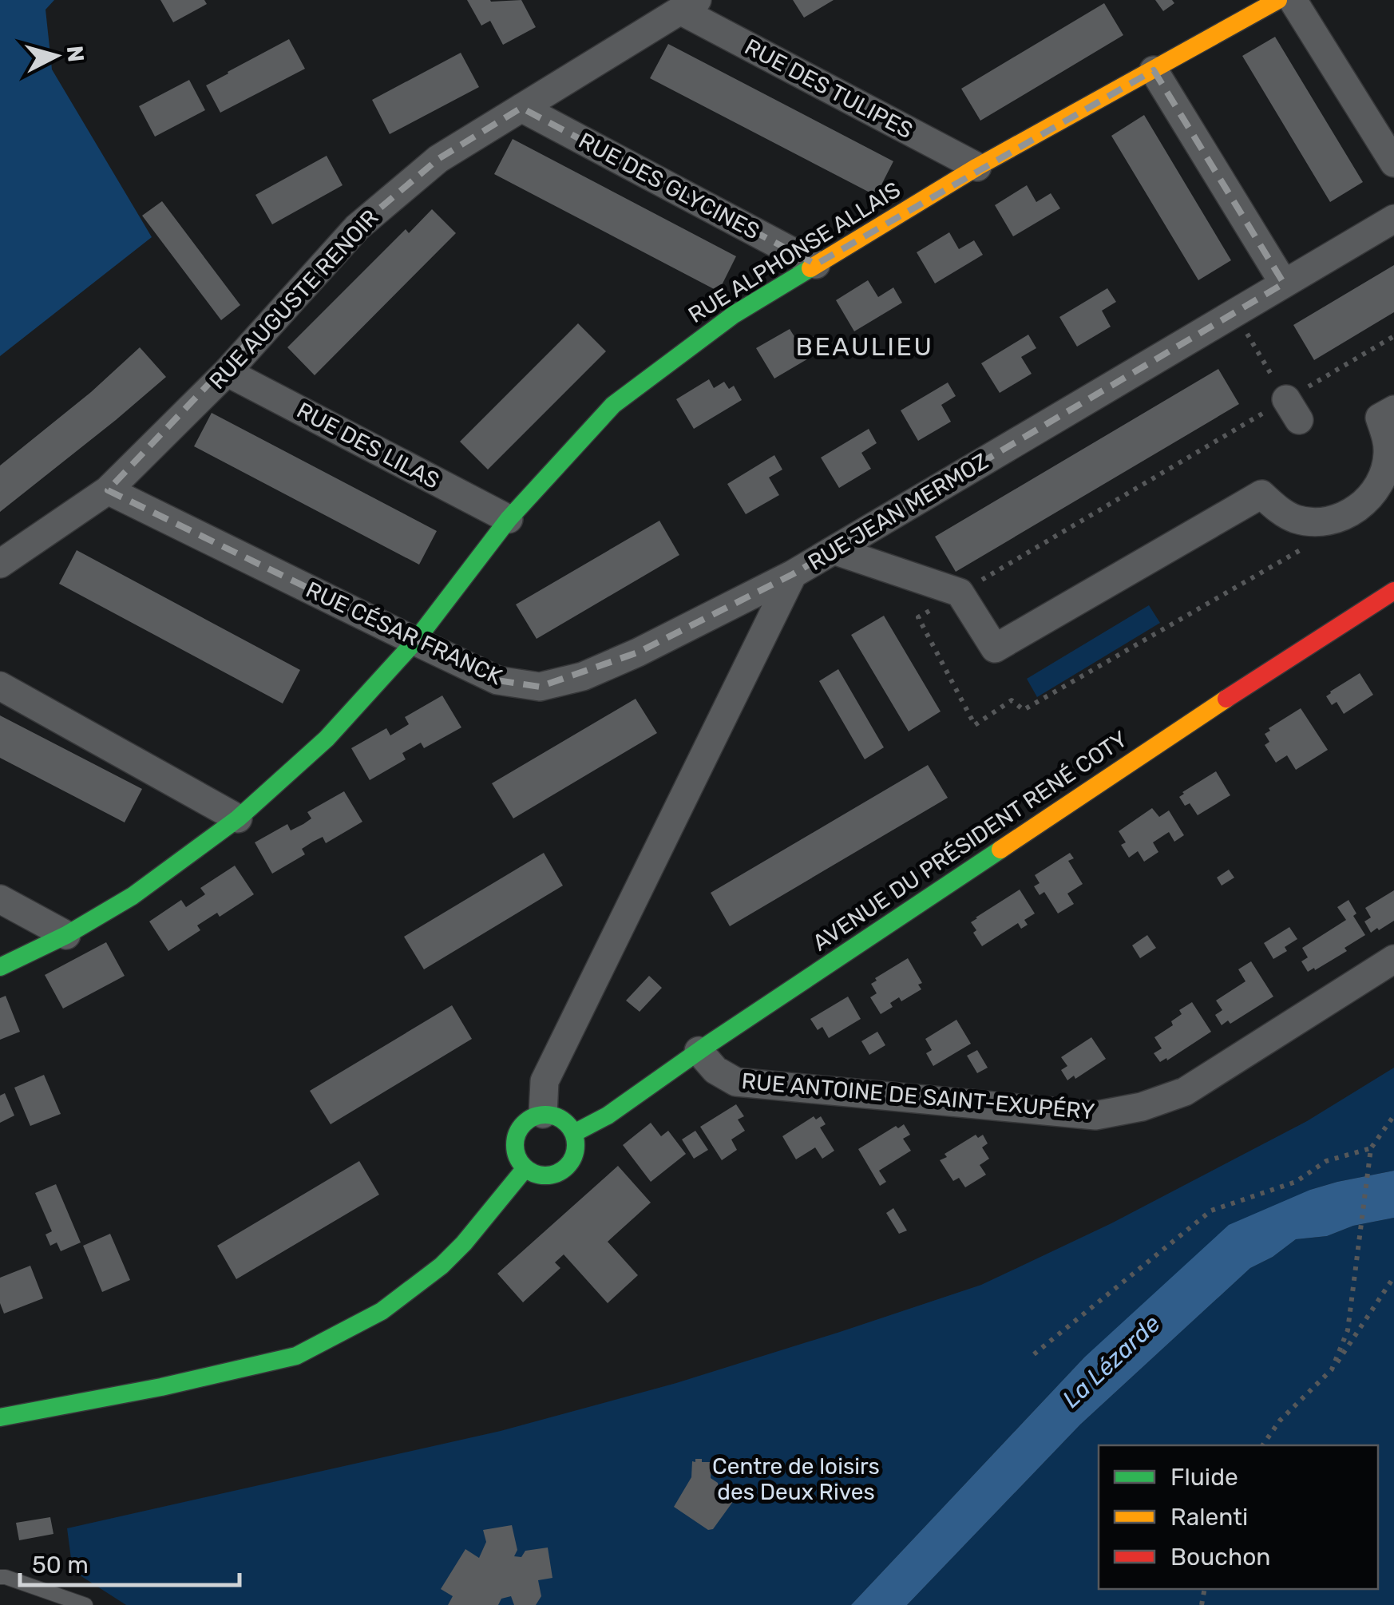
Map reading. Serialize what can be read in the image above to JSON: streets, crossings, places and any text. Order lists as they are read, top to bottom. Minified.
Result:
{"streets":{"street":["RUE DES TULIPES","RUE DES GLYCINES","RUE ALPHONSE ALLAIS","RUE AUGUSTE RENOIR","RUE DES LILAS","RUE JEAN MERMOZ","RUE CÉSAR FRANCK","AVENUE DU PRÉSIDENT RENÉ COTY","RUE ANTOINE DE SAINT-EXUPÉRY"]},"crossings":[["RUE DES TULIPES","RUE ALPHONSE ALLAIS"],["RUE DES TULIPES","RUE AUGUSTE RENOIR"],["RUE DES GLYCINES","RUE ALPHONSE ALLAIS"],["RUE DES GLYCINES","RUE AUGUSTE RENOIR"],["RUE ALPHONSE ALLAIS","RUE DES LILAS"],["RUE ALPHONSE ALLAIS","RUE CÉSAR FRANCK"],["RUE AUGUSTE RENOIR","RUE DES LILAS"],["RUE AUGUSTE RENOIR","RUE CÉSAR FRANCK"],["RUE JEAN MERMOZ","RUE CÉSAR FRANCK"],["RUE JEAN MERMOZ","AVENUE DU PRÉSIDENT RENÉ COTY"],["AVENUE DU PRÉSIDENT RENÉ COTY","RUE ANTOINE DE SAINT-EXUPÉRY"]],"districts":["BEAULIEU"],"water":["La Lézarde"],"parks":["Centre de loisirs des Deux Rives"],"legend":["Fluide","Ralenti","Bouchon"],"scale_bar":"50 m","north":"right"}
